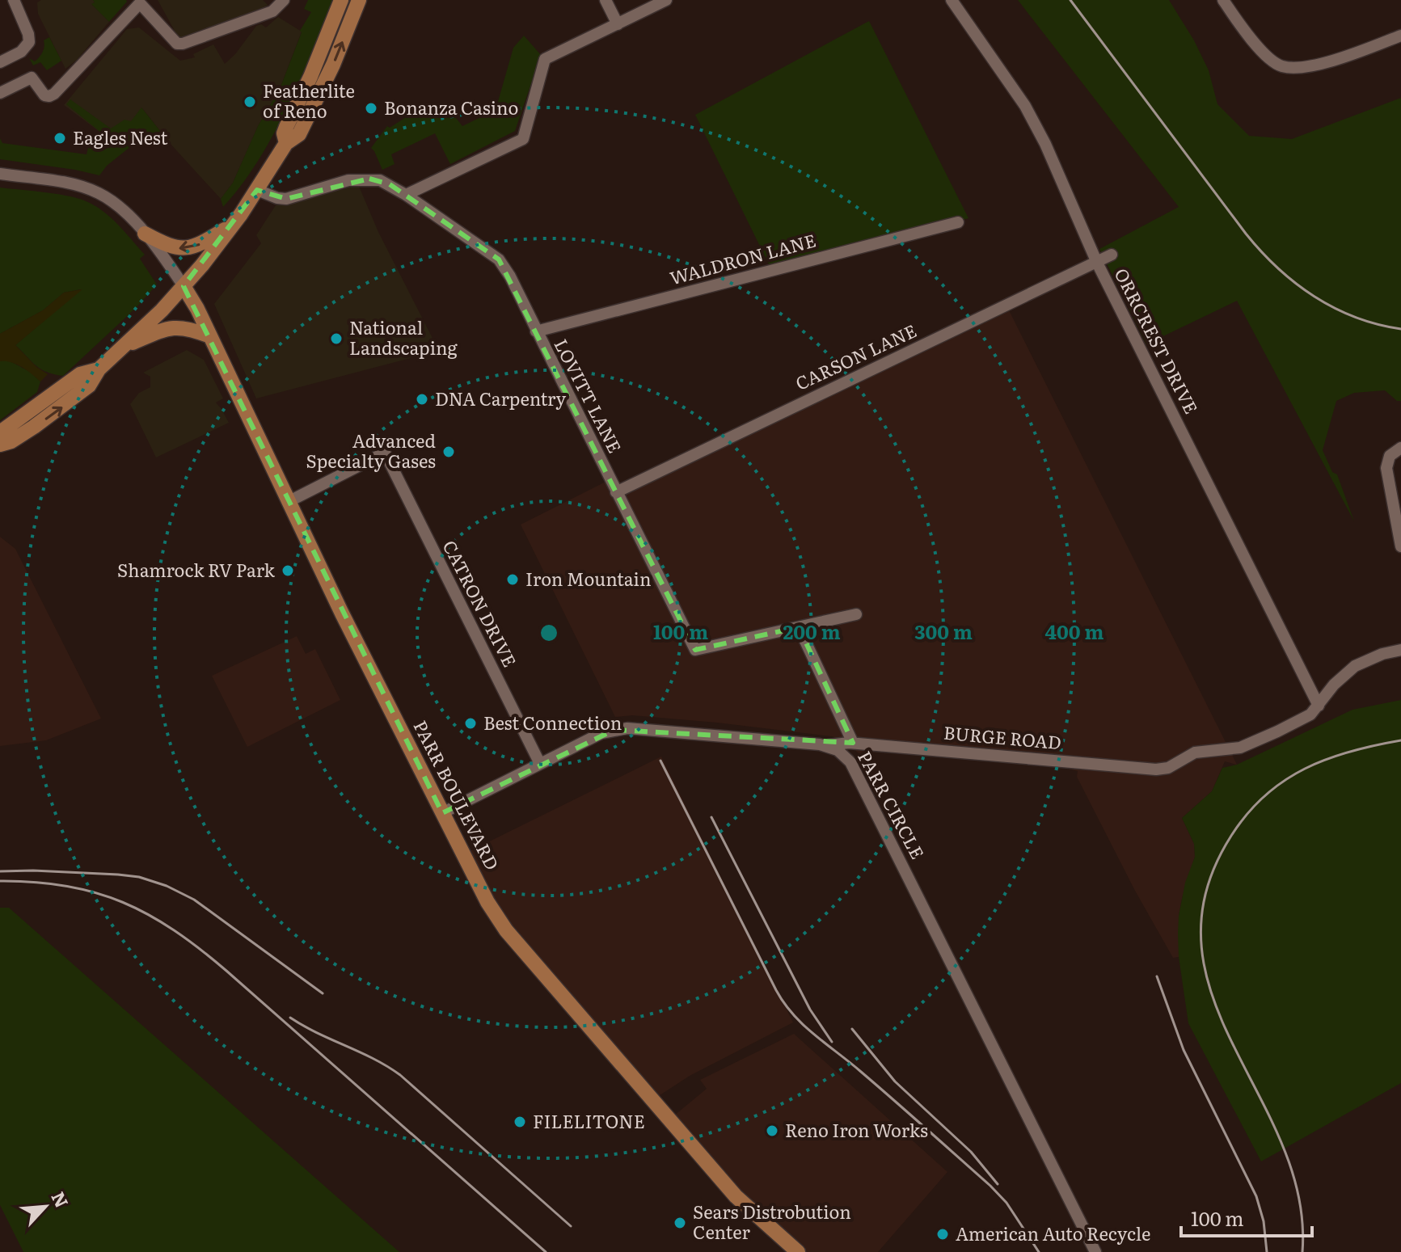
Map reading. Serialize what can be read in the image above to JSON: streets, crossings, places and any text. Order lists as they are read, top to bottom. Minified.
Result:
{"streets":{"main road":["PARR BOULEVARD"],"street":["WALDRON LANE","ORRCREST DRIVE","CARSON LANE","LOVITT LANE","CATRON DRIVE","BURGE ROAD","PARR CIRCLE"]},"crossings":[["WALDRON LANE","LOVITT LANE"],["ORRCREST DRIVE","CARSON LANE"],["ORRCREST DRIVE","BURGE ROAD"],["CARSON LANE","LOVITT LANE"],["CATRON DRIVE","PARR BOULEVARD"],["BURGE ROAD","PARR CIRCLE"]],"places":["Featherlite of Reno","Bonanza Casino","Eagles Nest","National Landscaping","DNA Carpentry","Advanced Specialty Gases","Shamrock RV Park","Iron Mountain","Best Connection","FILELITONE","Reno Iron Works","Sears Distrobution Center","American Auto Recycle"],"scale_bar":"100 m","north":"top right","rings":["100 m","200 m","300 m","400 m"]}
